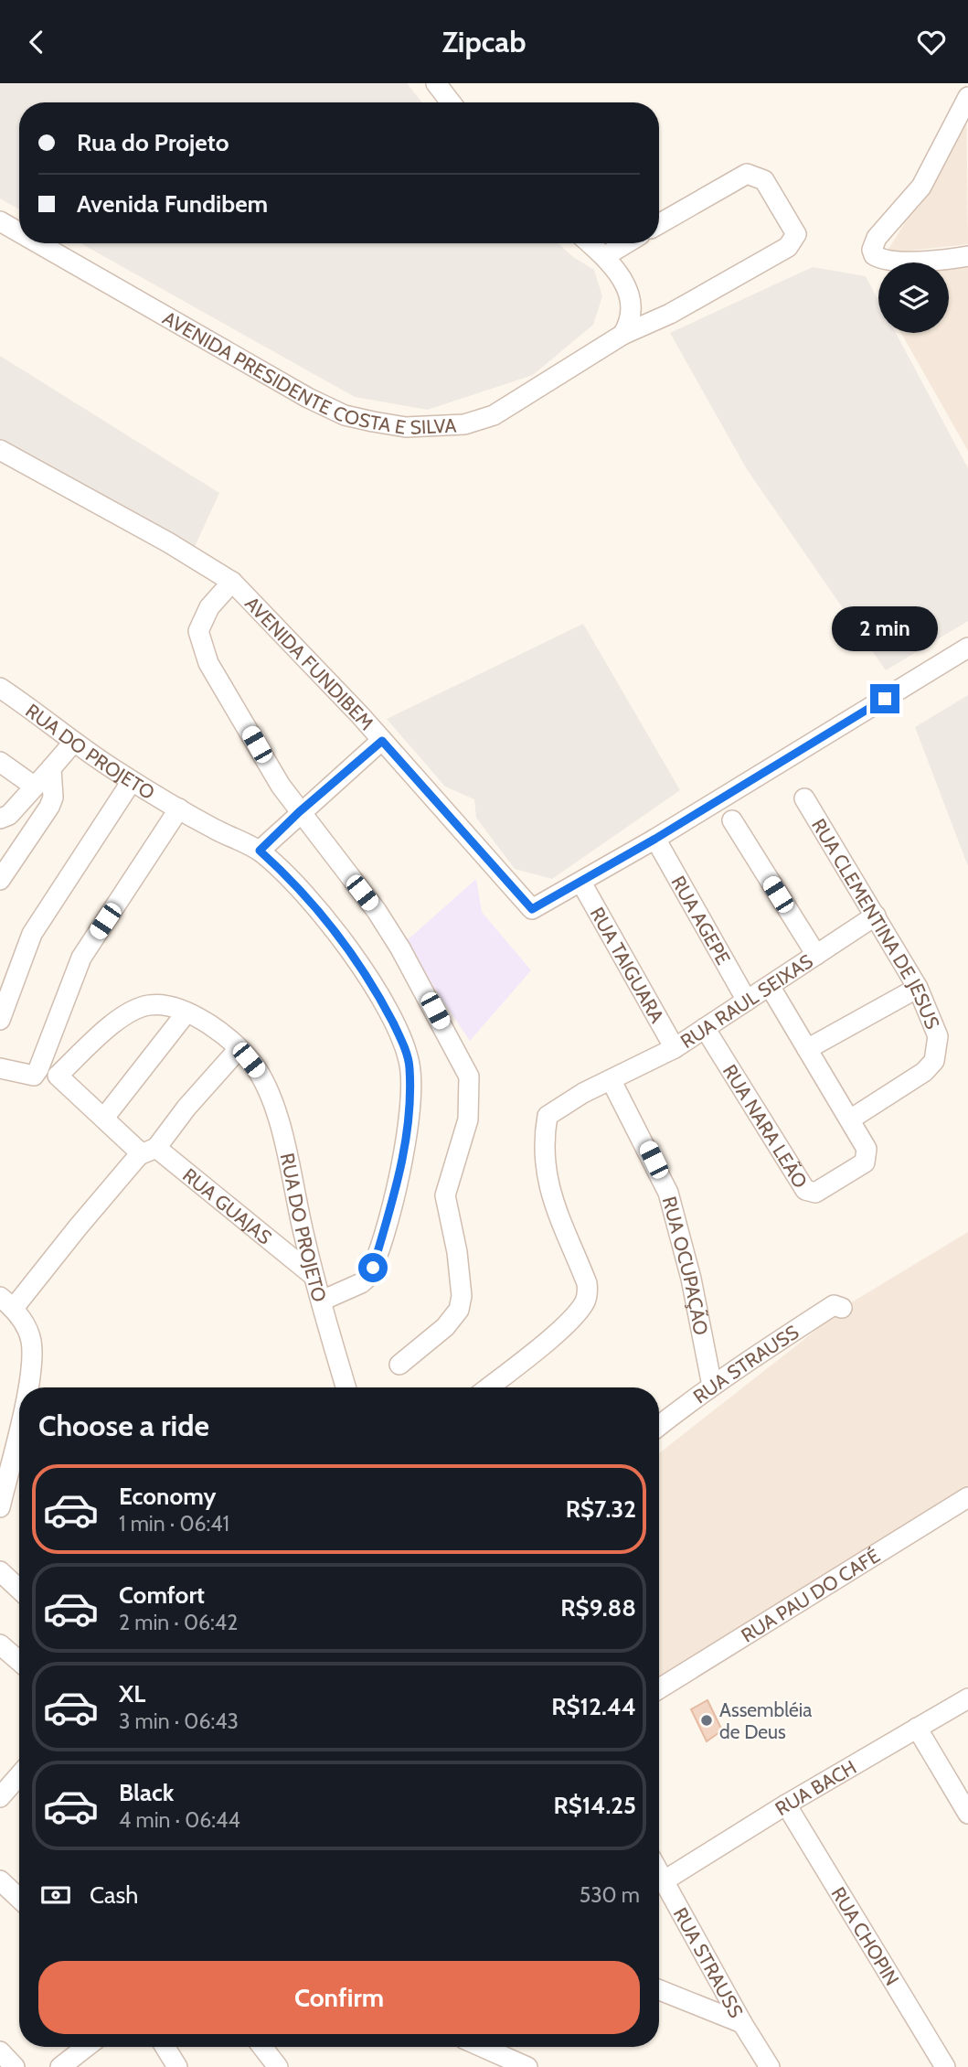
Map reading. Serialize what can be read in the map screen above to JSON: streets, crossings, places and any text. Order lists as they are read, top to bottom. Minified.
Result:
{"streets":{"street":["AVENIDA PRESIDENTE COSTA E SILVA","AVENIDA FUNDIBEM","RUA DO PROJETO","RUA AGEPE","RUA CLEMENTINA DE JESUS","RUA TAIGUARA","RUA RAUL SEIXAS","RUA NARA LEÃO","RUA GUAJAS","RUA OCUPAÇÃO","RUA STRAUSS","RUA PAU DO CAFÉ","RUA BACH","RUA CHOPIN"]},"crossings":[["AVENIDA FUNDIBEM","RUA AGEPE"],["AVENIDA FUNDIBEM","RUA TAIGUARA"],["RUA DO PROJETO","RUA GUAJAS"],["RUA AGEPE","RUA RAUL SEIXAS"],["RUA CLEMENTINA DE JESUS","RUA RAUL SEIXAS"],["RUA CLEMENTINA DE JESUS","RUA NARA LEÃO"],["RUA TAIGUARA","RUA RAUL SEIXAS"],["RUA RAUL SEIXAS","RUA NARA LEÃO"],["RUA RAUL SEIXAS","RUA OCUPAÇÃO"],["RUA OCUPAÇÃO","RUA STRAUSS"],["RUA STRAUSS","RUA BACH"],["RUA BACH","RUA CHOPIN"]],"places":["Assembléia de Deus"],"page":{"header":"Zipcab","banner":["Rua do Projeto","Avenida Fundibem"],"bubble":"2 min","heading":"Choose a ride","list":[{"name":"Economy","note":"1 min · 06:41","value":"R$7.32"},{"name":"Comfort","note":"2 min · 06:42","value":"R$9.88"},{"name":"XL","note":"3 min · 06:43","value":"R$12.44"},{"name":"Black","note":"4 min · 06:44","value":"R$14.25"}],"pay":["Cash","530 m"],"buttons":"Confirm"}}
